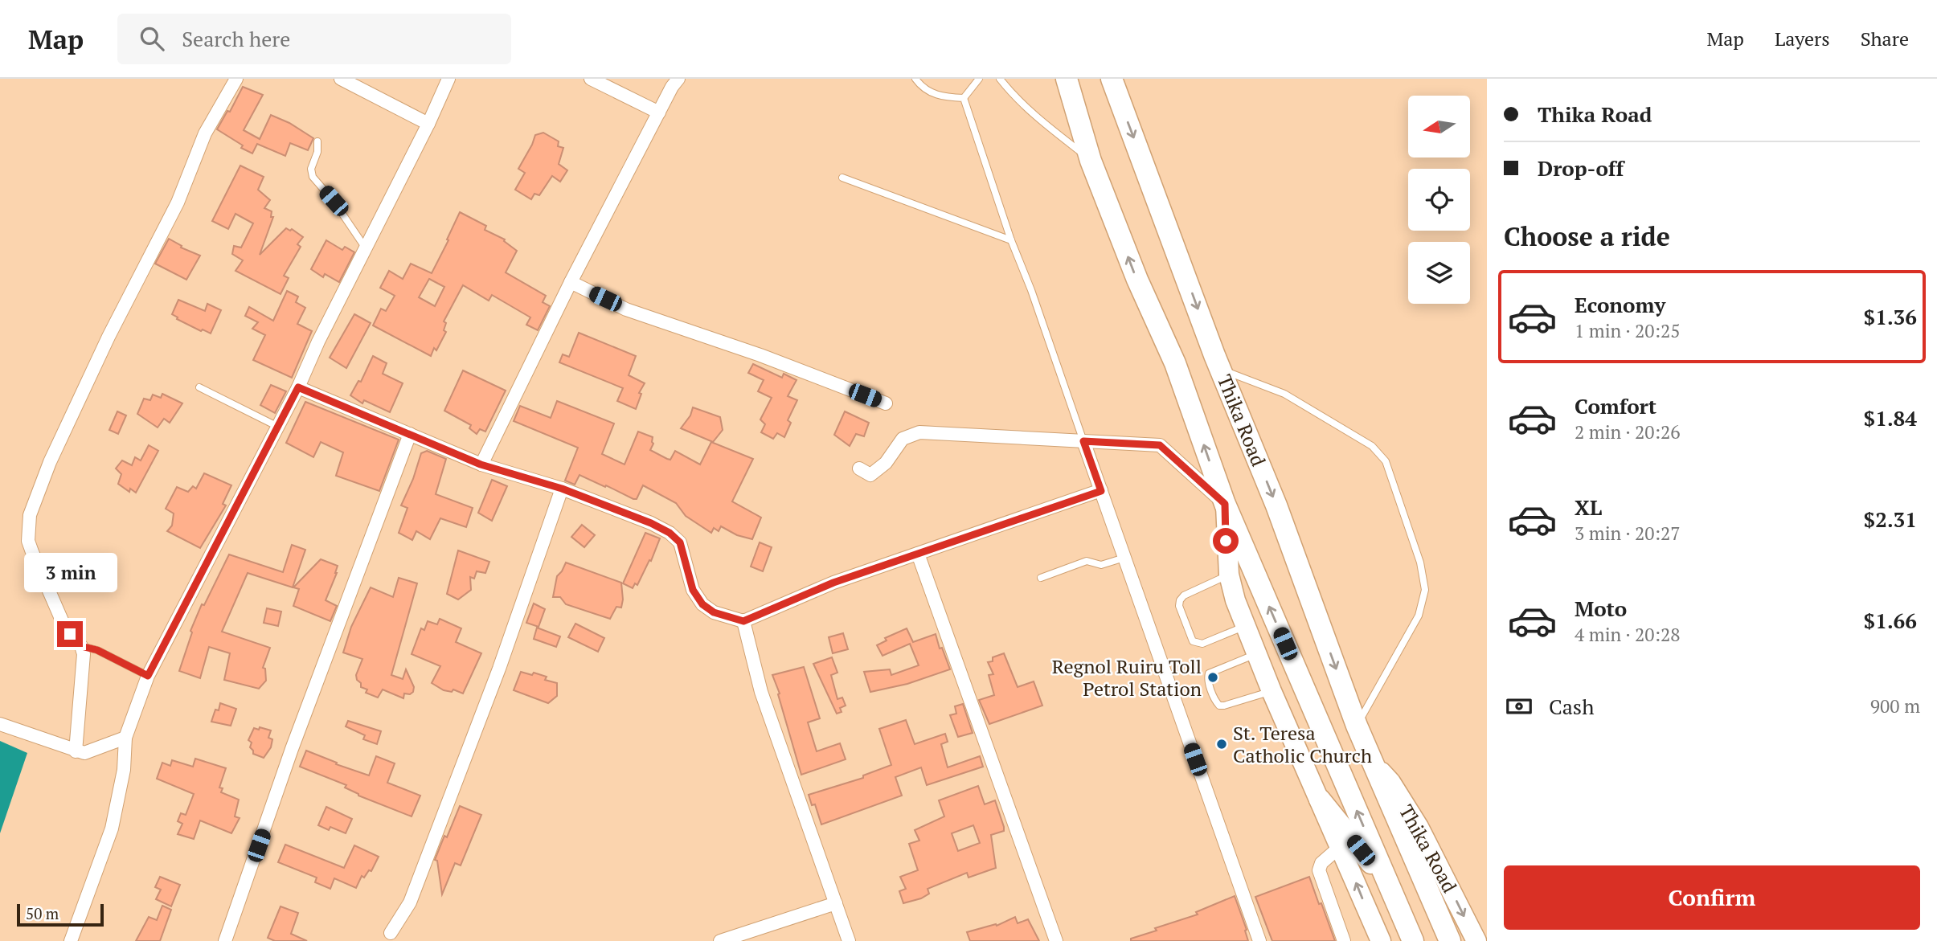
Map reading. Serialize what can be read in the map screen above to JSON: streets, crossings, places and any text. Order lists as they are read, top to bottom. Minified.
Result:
{"streets":{"highway":["Thika Road"]},"places":["Regnol Ruiru Toll Petrol Station","St. Teresa Catholic Church"],"scale_bar":"50 m","north":"left","page":{"header":"Map","search":"Search here","nav":["Map","Layers","Share"],"banner":["Thika Road","Drop-off"],"heading":"Choose a ride","list":[{"name":"Economy","note":"1 min · 20:25","value":"$1.36"},{"name":"Comfort","note":"2 min · 20:26","value":"$1.84"},{"name":"XL","note":"3 min · 20:27","value":"$2.31"},{"name":"Moto","note":"4 min · 20:28","value":"$1.66"}],"bubble":"3 min","pay":["Cash","900 m"],"buttons":"Confirm","scale":"50 m"}}
